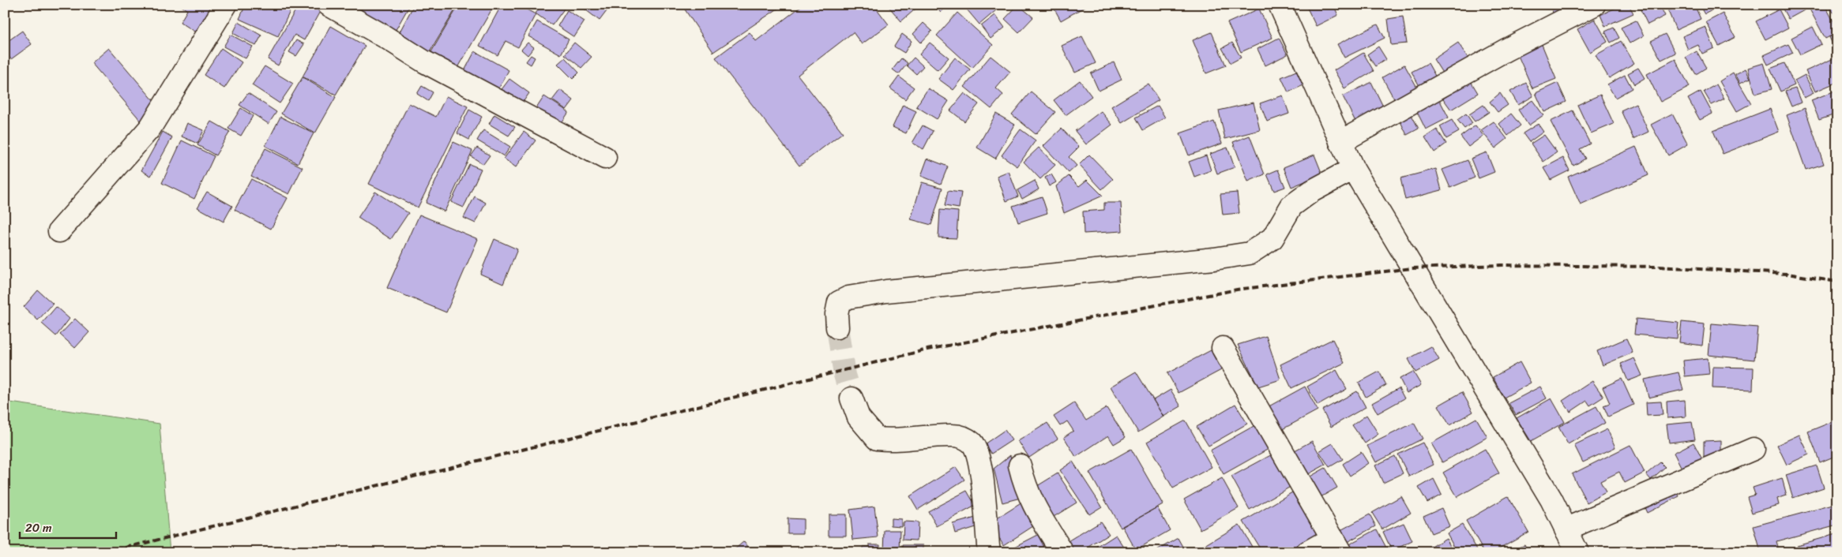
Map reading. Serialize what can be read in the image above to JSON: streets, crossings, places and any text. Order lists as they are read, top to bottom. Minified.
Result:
{"scale_bar":"20 m"}
